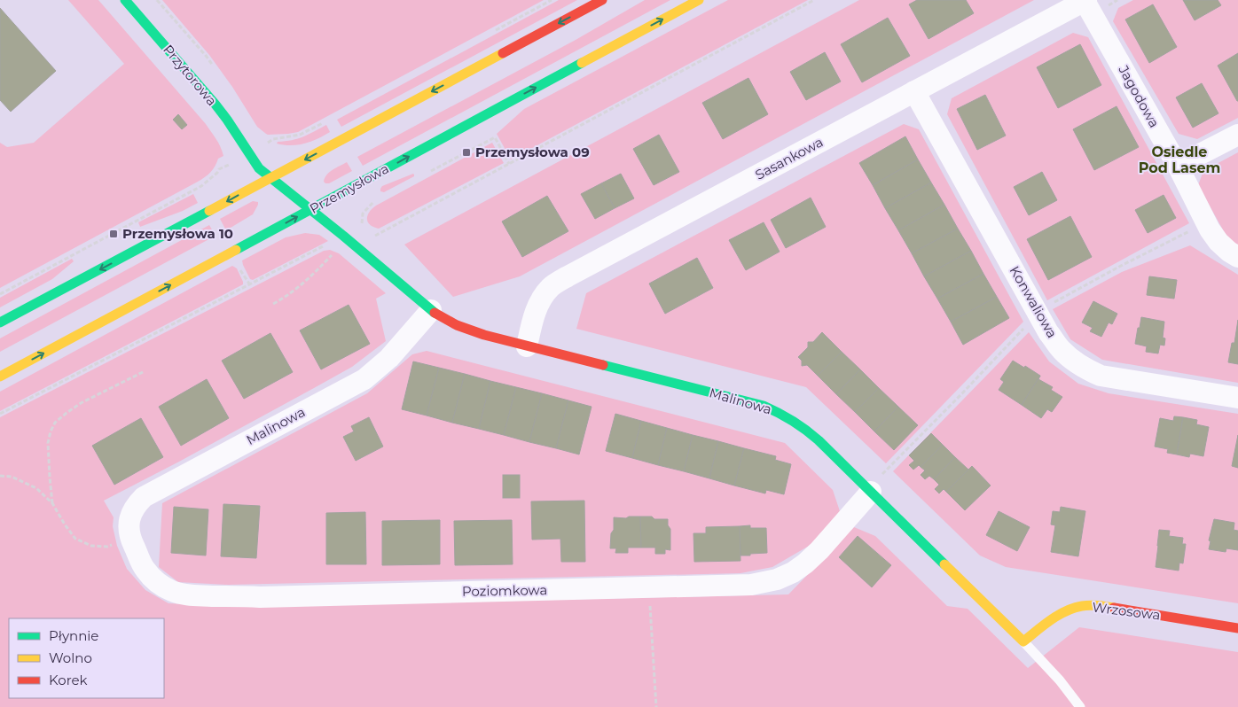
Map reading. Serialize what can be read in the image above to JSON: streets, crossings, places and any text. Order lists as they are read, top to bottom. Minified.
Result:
{"streets":{"main road":["Przytorowa","Przemysłowa","Malinowa","Wrzosowa"],"street":["Jagodowa","Sasankowa","Konwaliowa","Poziomkowa"]},"crossings":[["Przytorowa","Przemysłowa"],["Przytorowa","Malinowa"],["Jagodowa","Sasankowa"],["Sasankowa","Konwaliowa"],["Sasankowa","Malinowa"],["Przemysłowa","Malinowa"],["Malinowa","Poziomkowa"],["Malinowa","Wrzosowa"]],"districts":["Osiedle Pod Lasem"],"places":{"transit":["Przemysłowa 09","Przemysłowa 10"]},"legend":["Płynnie","Wolno","Korek"]}
